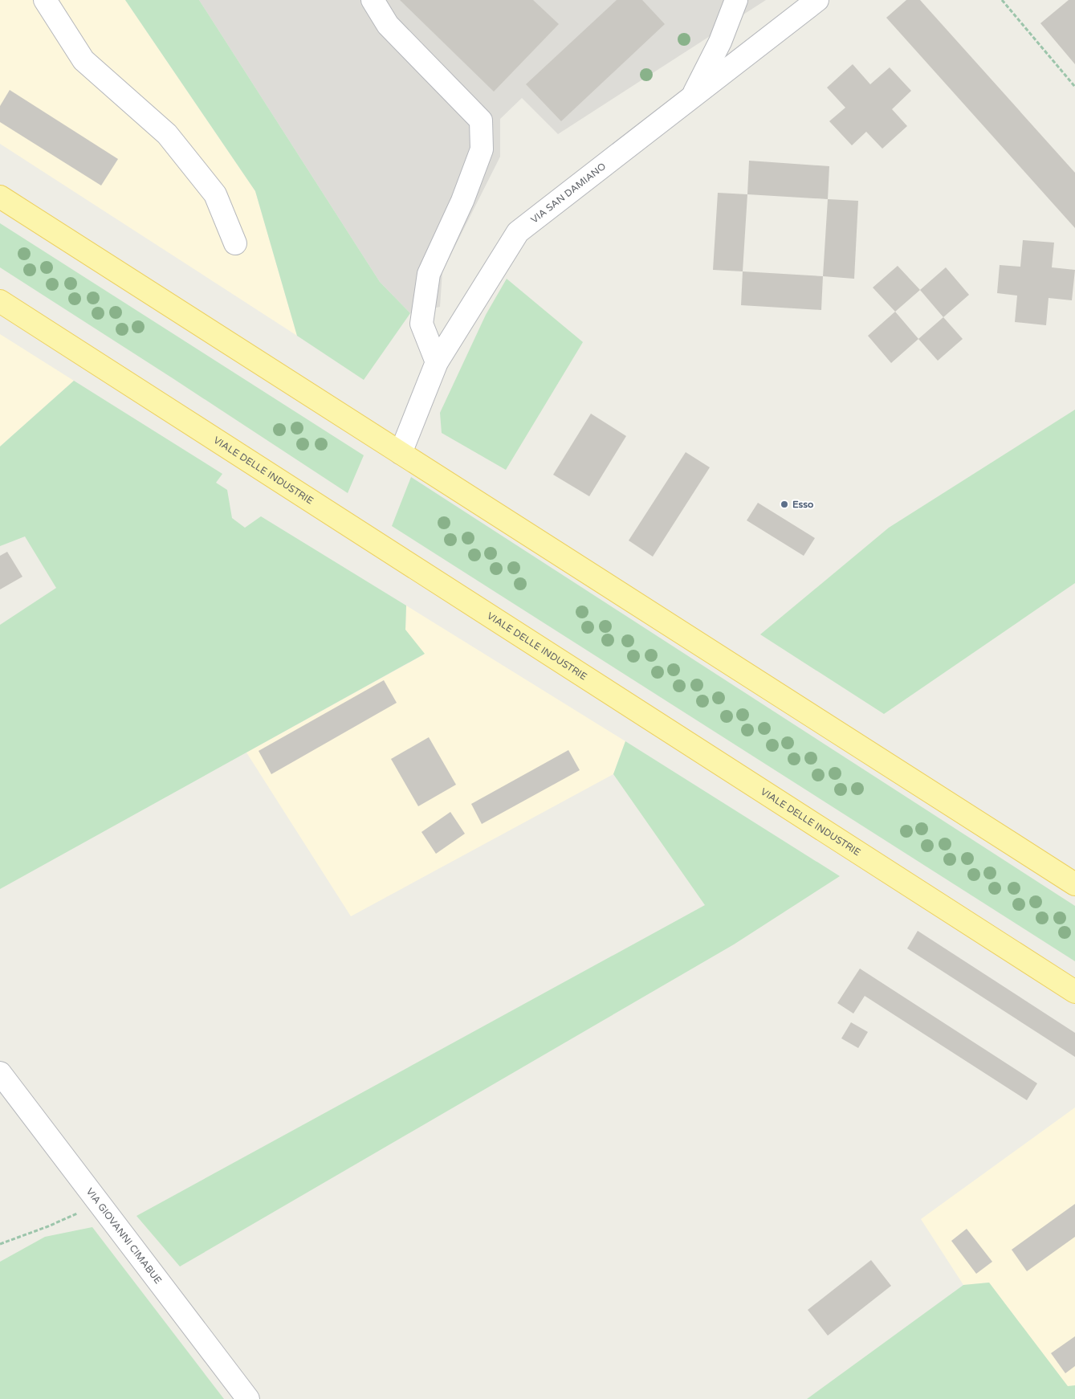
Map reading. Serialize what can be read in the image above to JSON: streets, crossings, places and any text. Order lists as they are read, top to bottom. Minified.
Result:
{"streets":{"main road":["VIALE DELLE INDUSTRIE"],"street":["VIA SAN DAMIANO","VIA GIOVANNI CIMABUE"]},"places":["Esso"]}
